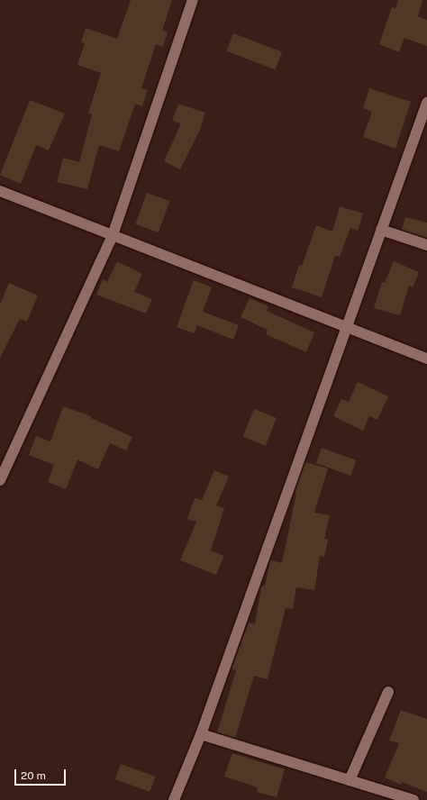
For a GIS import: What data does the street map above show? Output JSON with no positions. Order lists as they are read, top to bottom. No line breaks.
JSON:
{"scale_bar":"20 m"}
